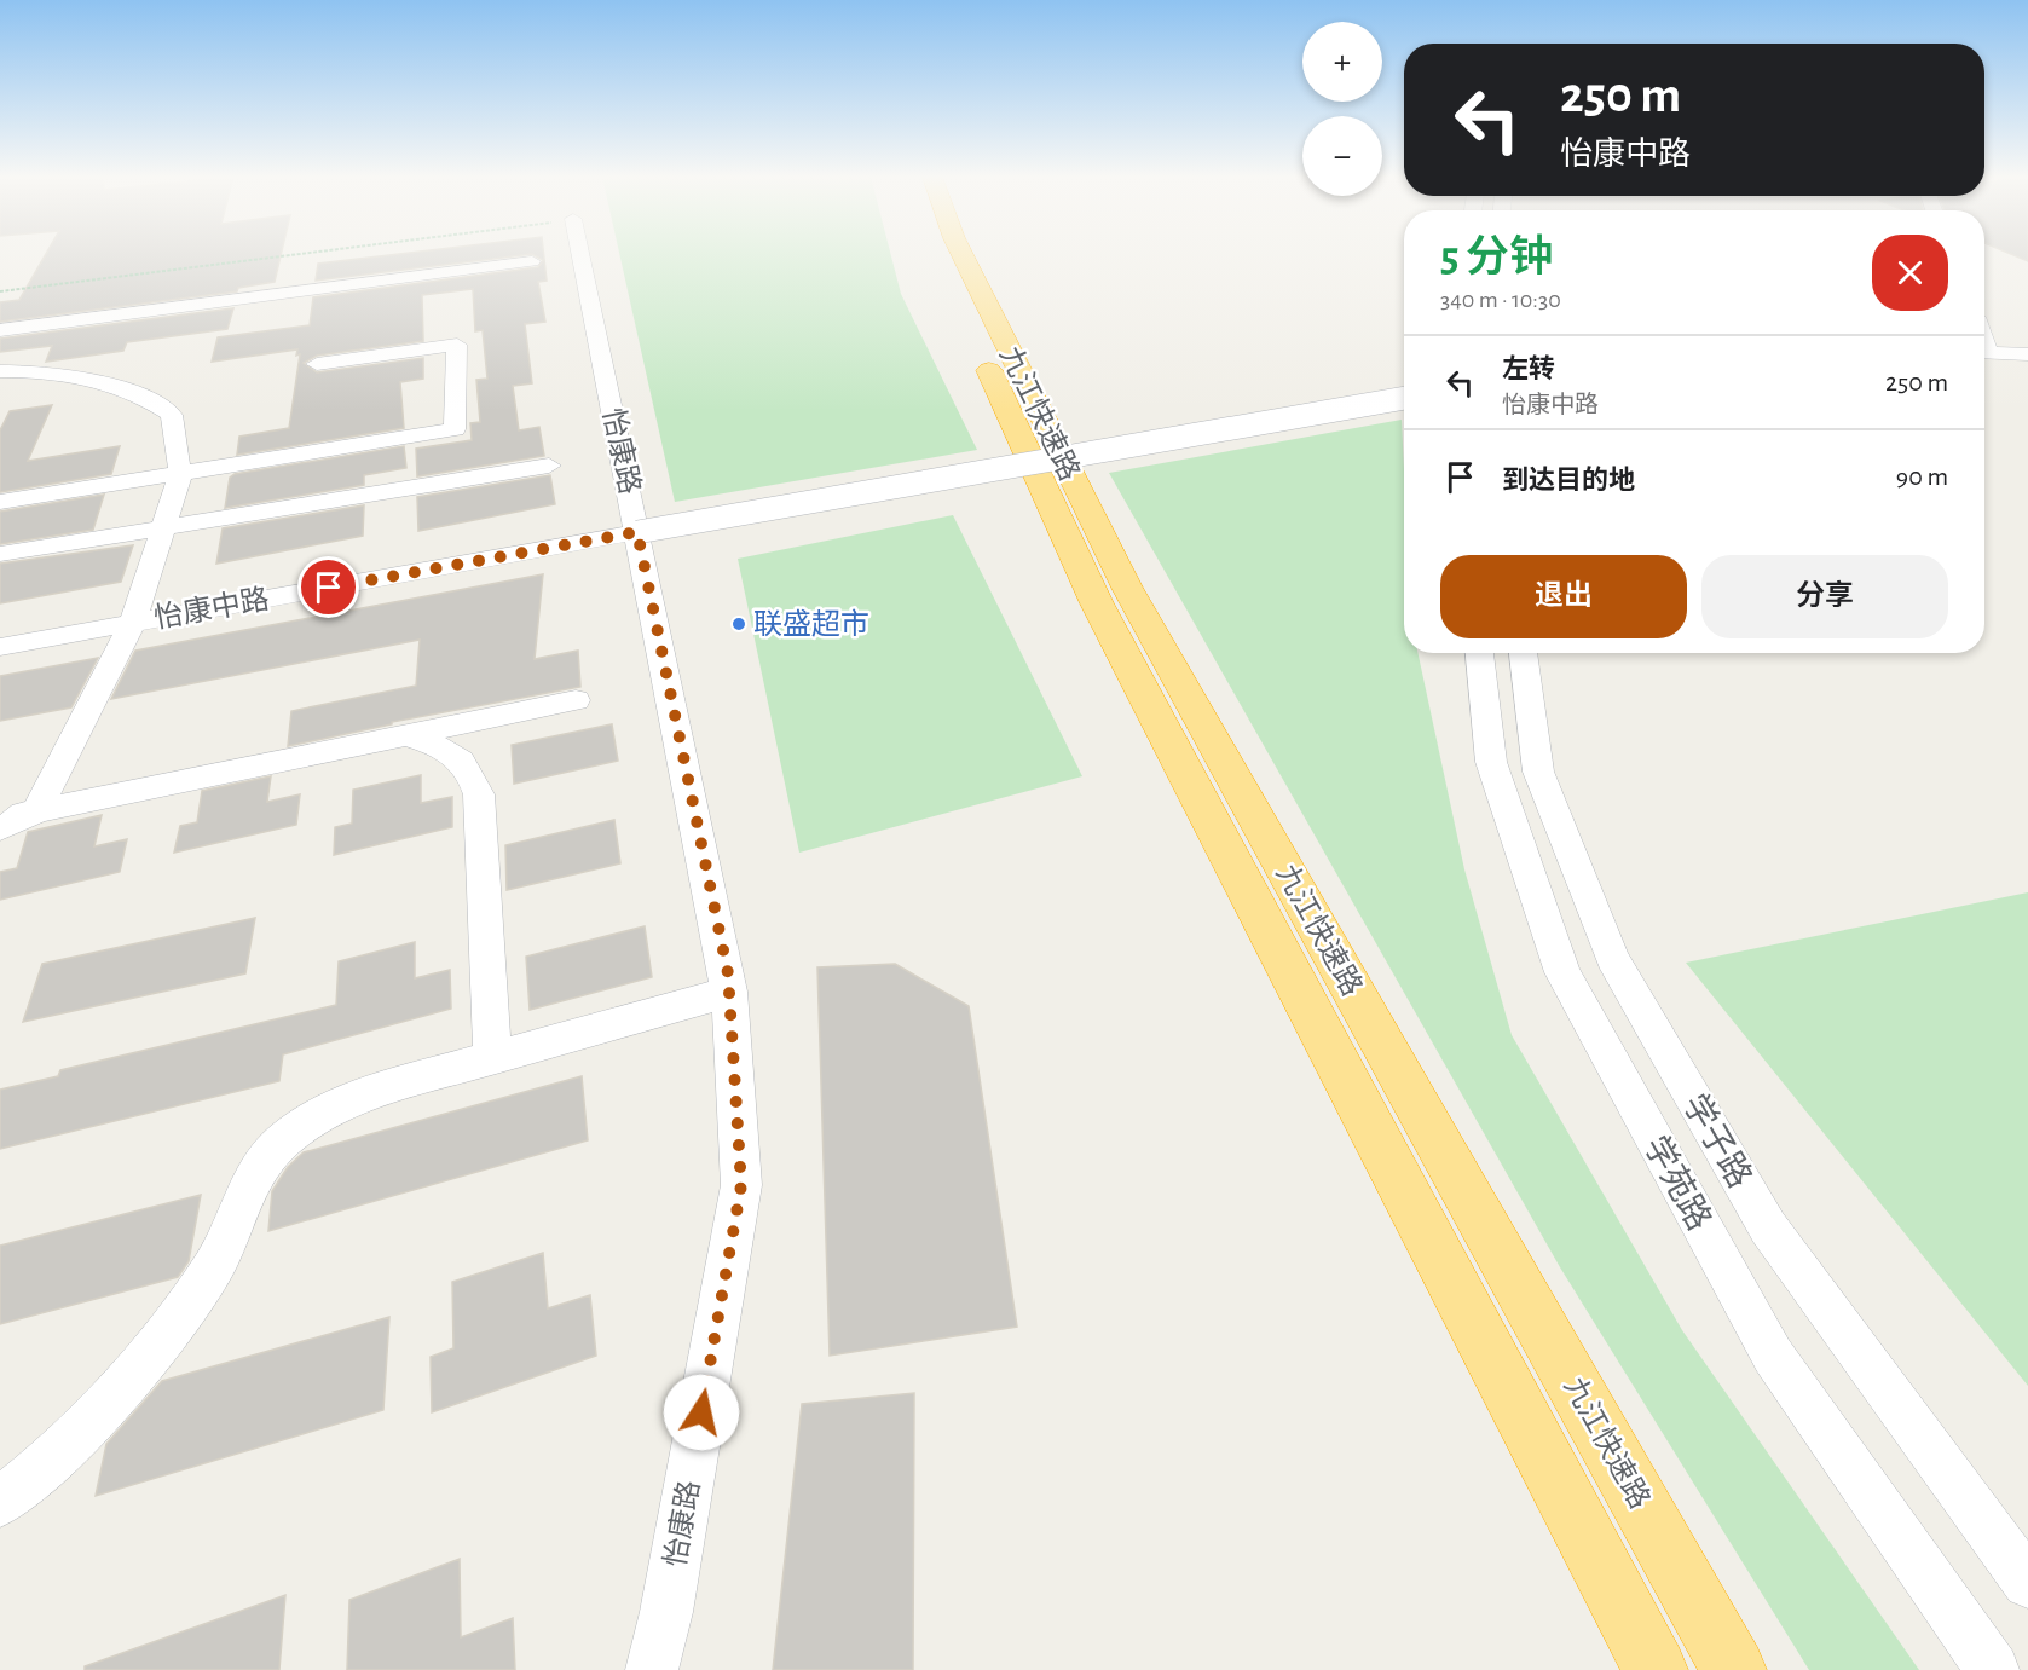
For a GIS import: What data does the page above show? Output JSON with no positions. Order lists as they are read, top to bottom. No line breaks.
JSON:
{"streets":{"highway":["九江快速路"],"street":["怡康路","怡康中路","学子路","学苑路"]},"crossings":[["怡康路","怡康中路"]],"places":["联盛超市"],"page":{"map_buttons":["+","−"],"turn":["250 m","怡康中路"],"heading":["5 分钟","340 m · 10:30"],"list":[{"name":"左转","note":"怡康中路","value":"250 m"},{"name":"到达目的地","value":"90 m"}],"buttons":["退出","分享"]}}
